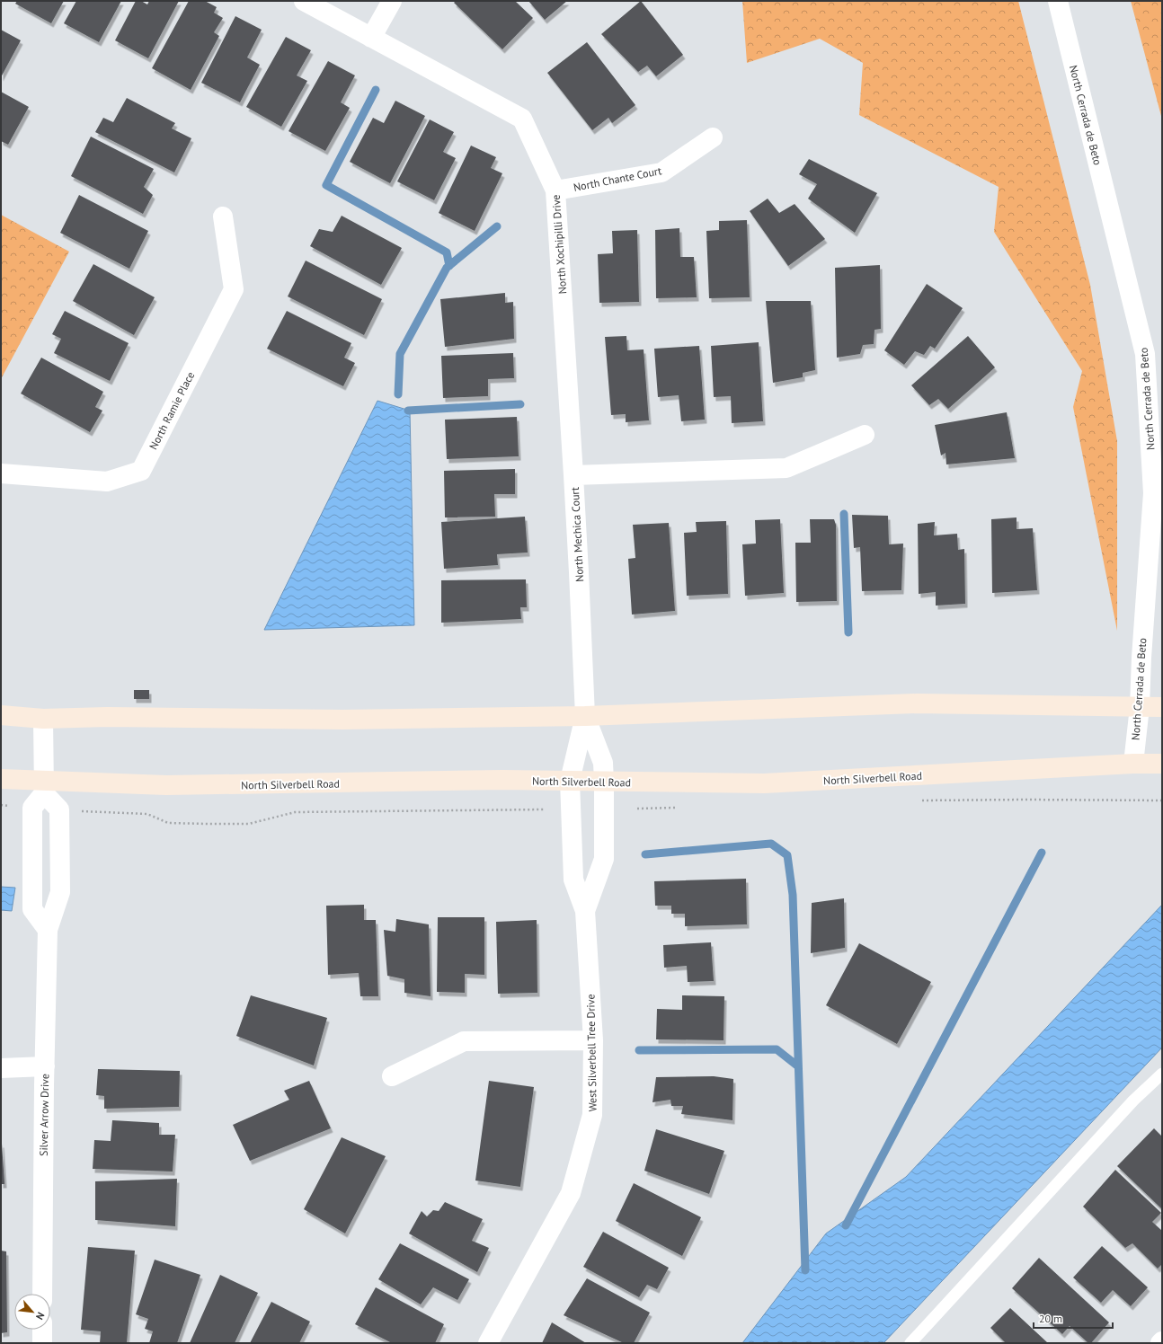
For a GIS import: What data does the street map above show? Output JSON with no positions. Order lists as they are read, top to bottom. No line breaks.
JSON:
{"streets":{"main road":["North Silverbell Road"],"street":["North Cerrada de Beto","North Chante Court","North Xochipilli Drive","North Ramie Place","North Mechica Court","West Silverbell Tree Drive","Silver Arrow Drive"]},"crossings":[["North Cerrada de Beto","North Silverbell Road"],["North Chante Court","North Xochipilli Drive"],["North Xochipilli Drive","North Mechica Court"],["North Mechica Court","North Silverbell Road"],["North Mechica Court","West Silverbell Tree Drive"],["North Silverbell Road","West Silverbell Tree Drive"],["North Silverbell Road","Silver Arrow Drive"]],"scale_bar":"20 m","north":"bottom right"}
